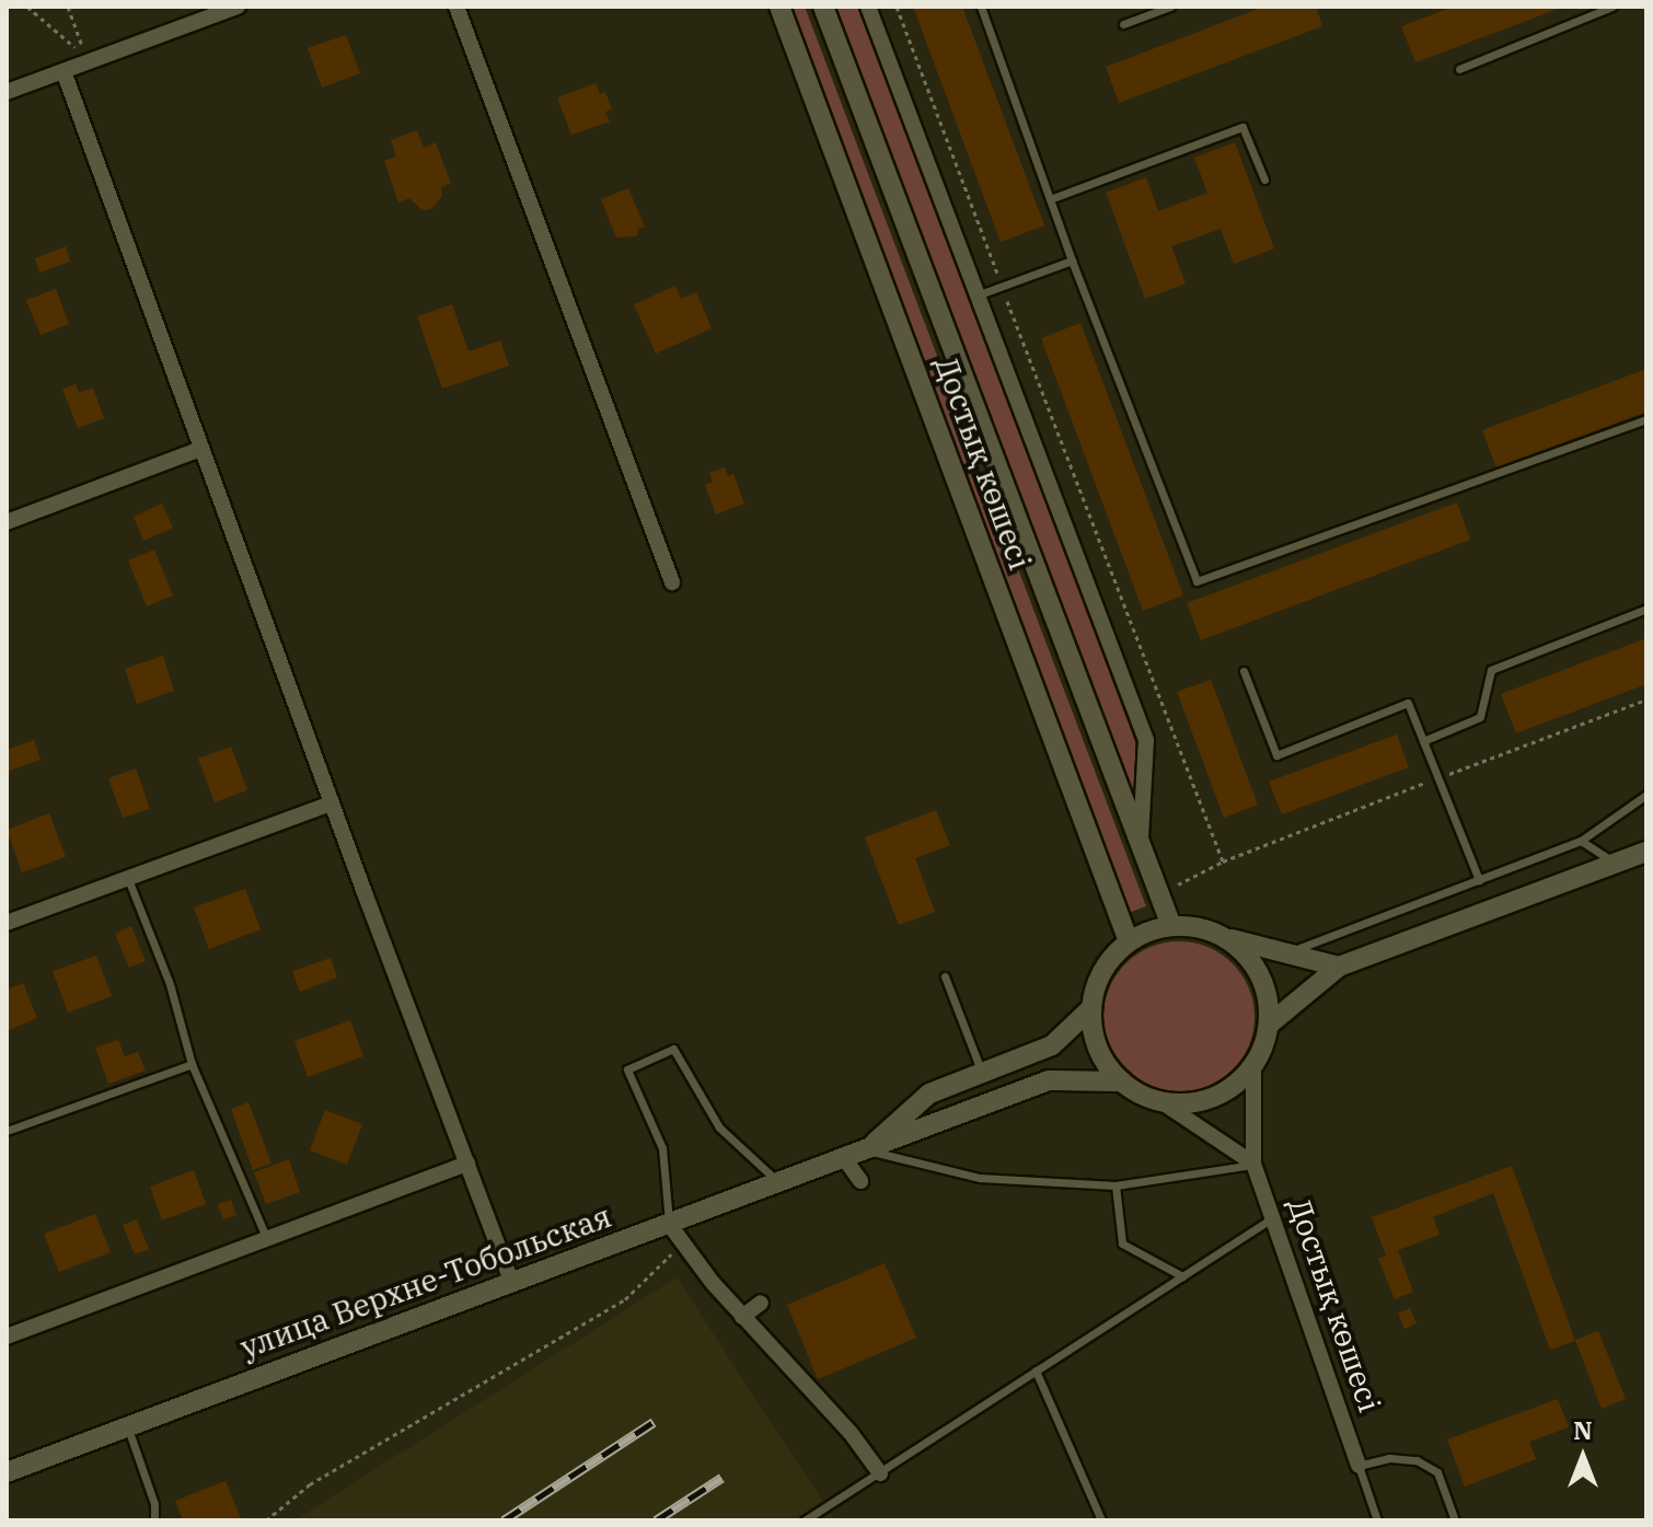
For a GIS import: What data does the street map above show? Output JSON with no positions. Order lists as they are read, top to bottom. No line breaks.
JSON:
{"streets":{"street":["Достық көшесі","улица Верхне-Тобольская"]},"crossings":[["Достық көшесі","улица Верхне-Тобольская"]],"north":"top"}
